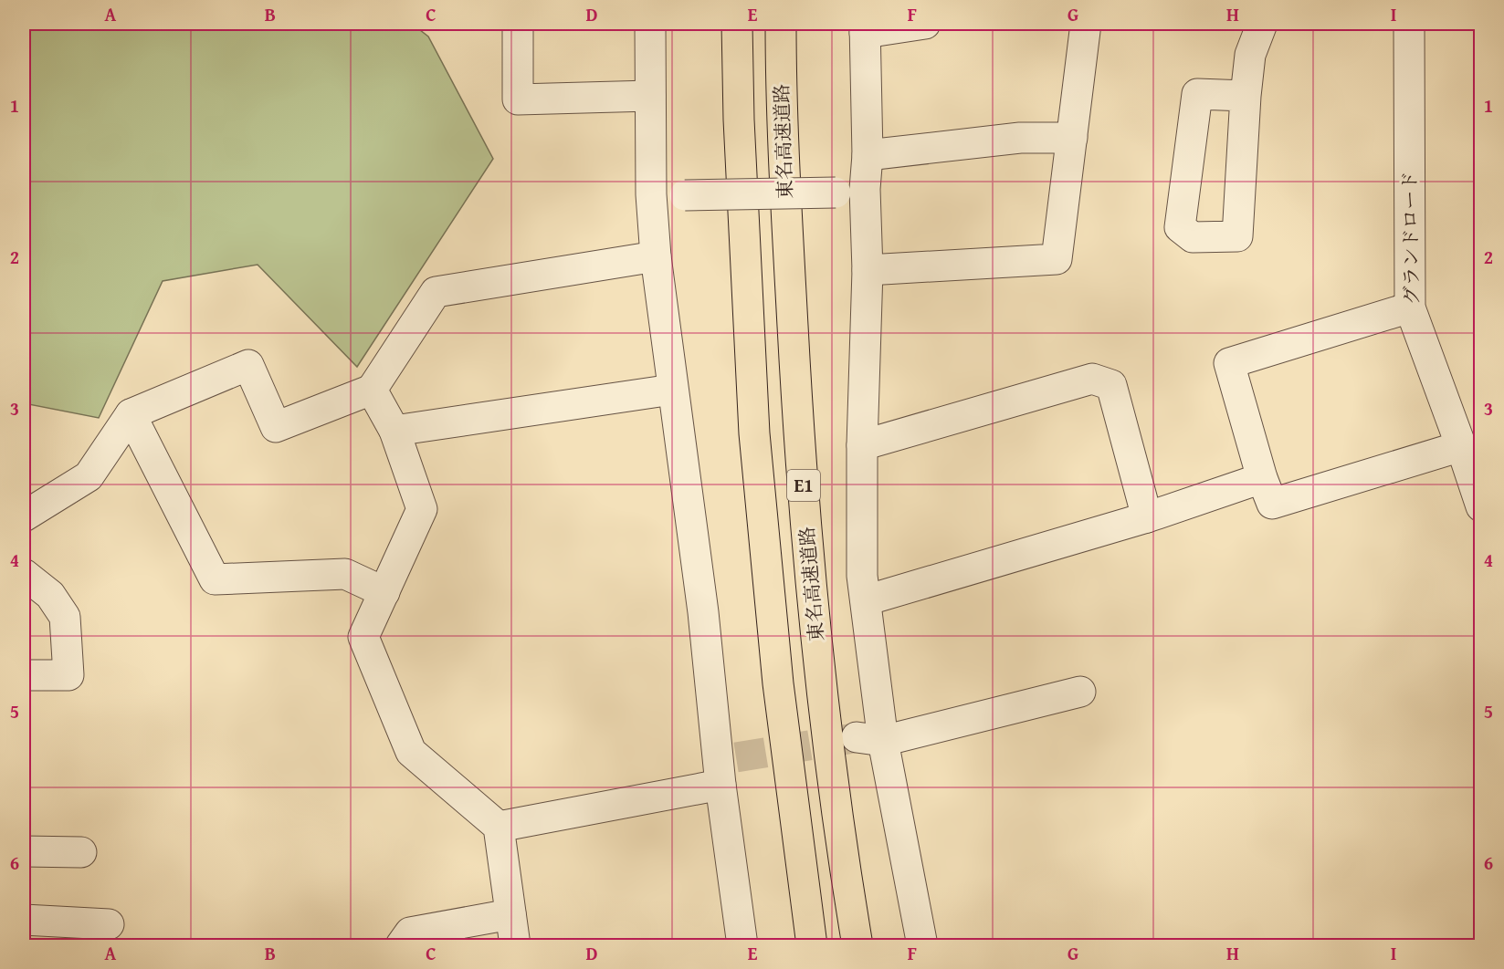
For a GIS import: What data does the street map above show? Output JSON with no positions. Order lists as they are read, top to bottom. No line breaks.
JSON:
{"streets":{"highway":["東名高速道路","E1"],"street":["グランドロード"]},"grid":{"columns":["A","B","C","D","E","F","G","H","I"],"rows":["1","2","3","4","5","6"]}}
